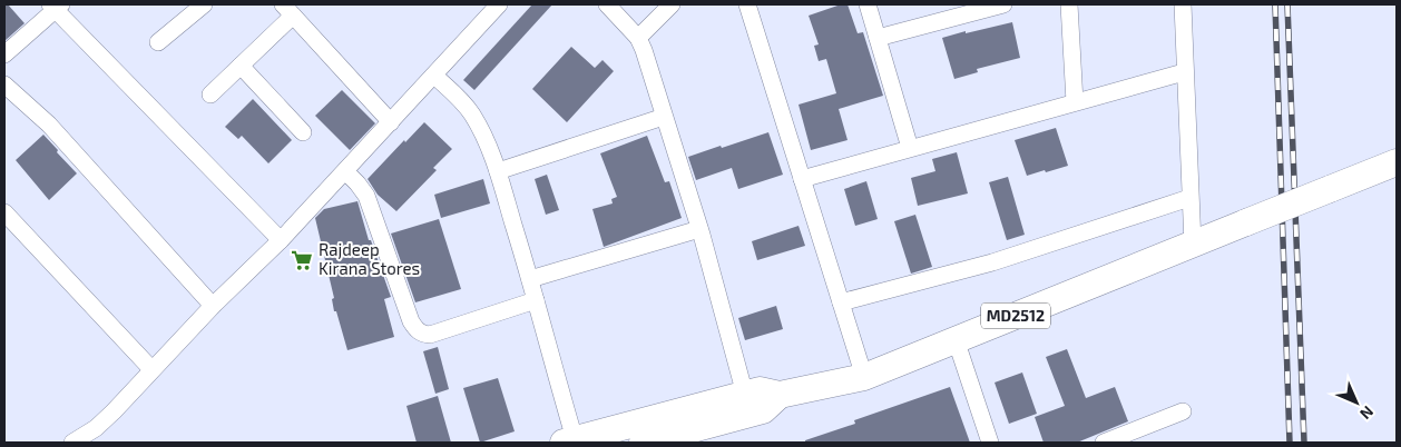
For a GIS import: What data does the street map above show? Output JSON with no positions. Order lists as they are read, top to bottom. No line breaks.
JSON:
{"streets":{"main road":["MD2512"]},"places":{"supermarket":["Rajdeep Kirana Stores"]},"north":"bottom right"}
